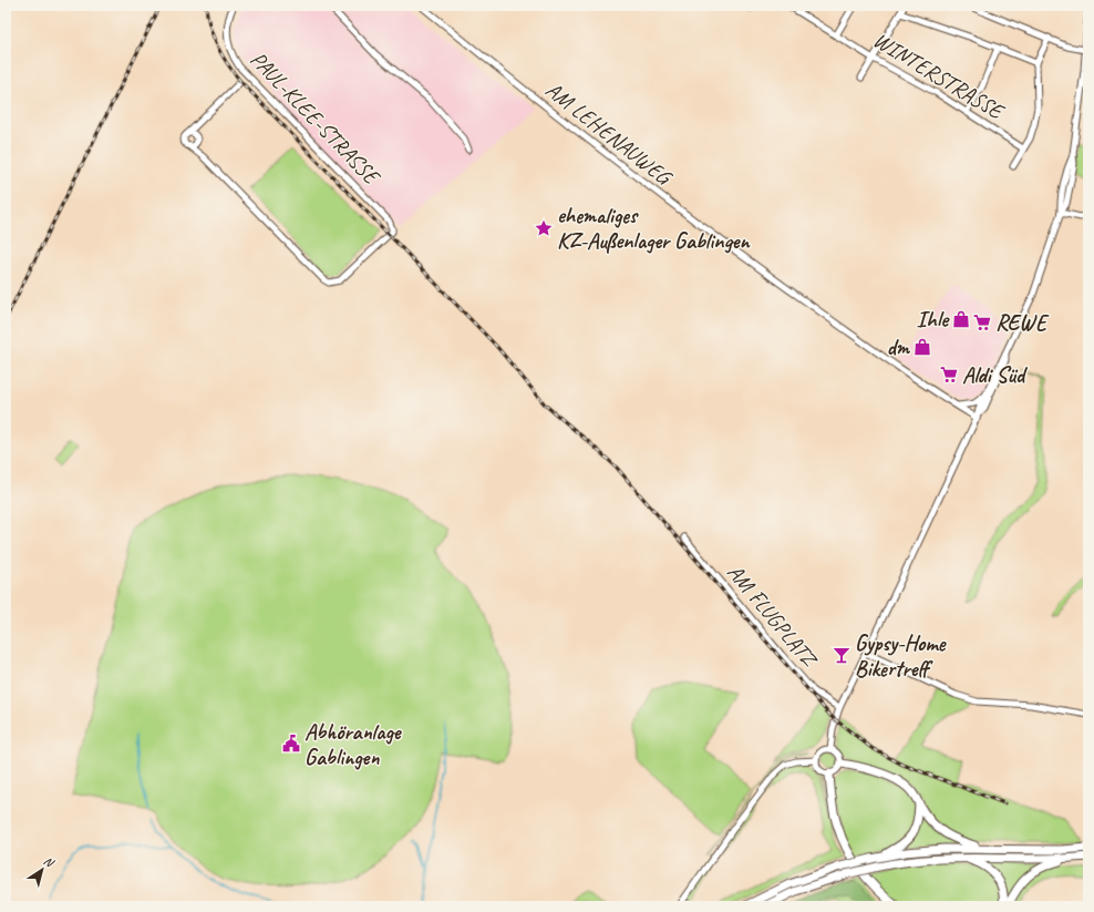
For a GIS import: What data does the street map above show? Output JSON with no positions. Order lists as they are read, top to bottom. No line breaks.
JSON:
{"streets":{"street":["WINTERSTRASSE","PAUL-KLEE-STRASSE","AM LEHENAUWEG","AM FLUGPLATZ"]},"places":{"place":["ehemaliges KZ-Außenlager Gablingen"],"shop":["Ihle","dm"],"supermarket":["REWE","Aldi Süd"],"bar":["Gypsy-Home Bikertreff"],"public building":["Abhöranlage Gablingen"]},"north":"top right"}
